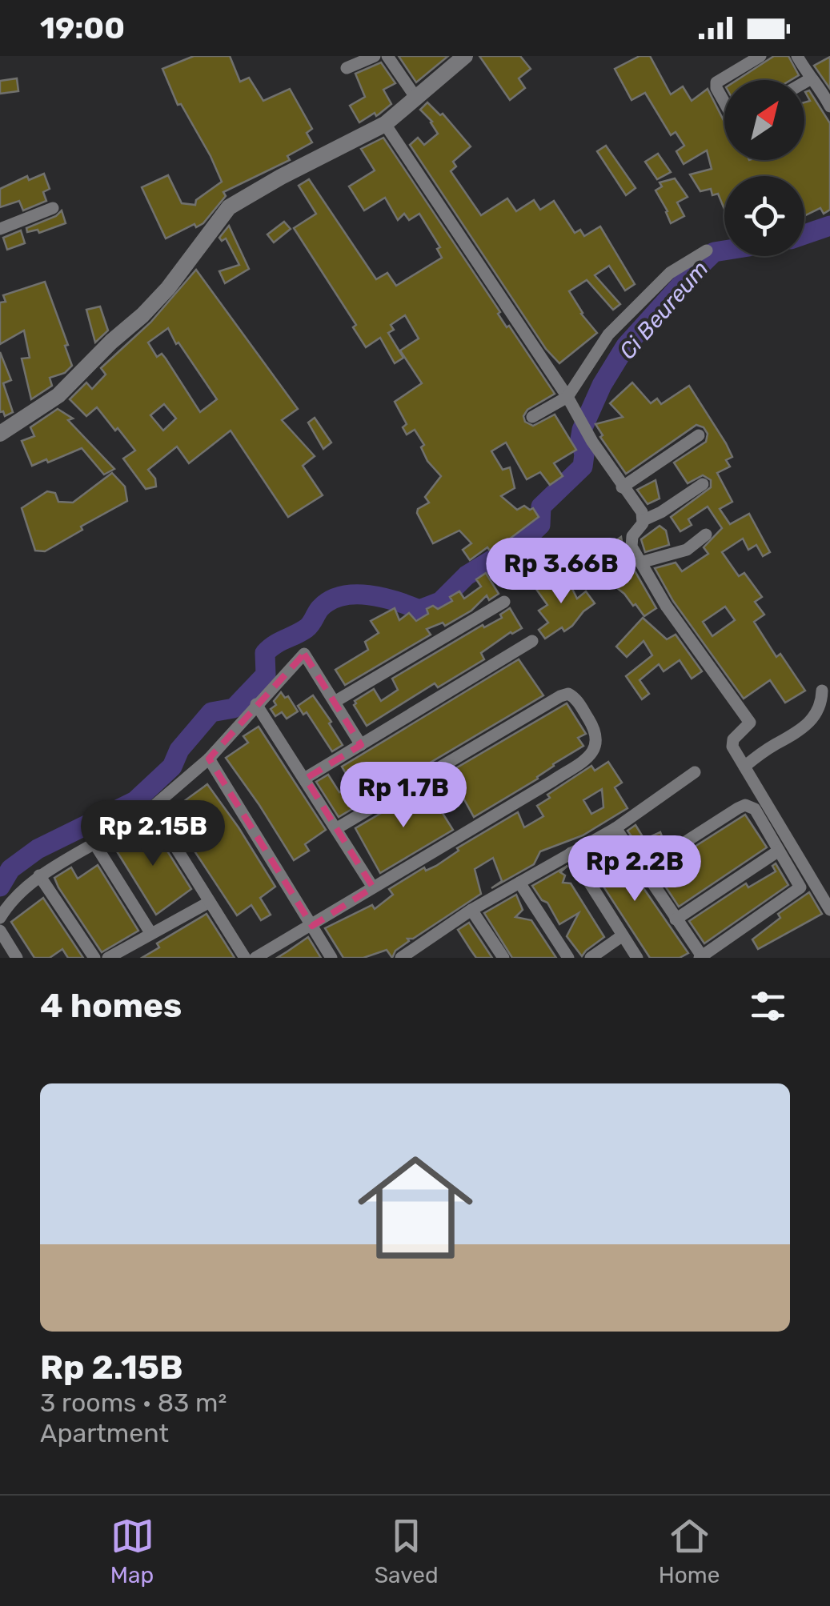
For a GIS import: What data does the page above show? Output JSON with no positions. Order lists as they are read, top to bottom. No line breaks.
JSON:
{"water":["Ci Beureum"],"north":"top right","page":{"status":"19:00","price":["Rp 3.66B","Rp 1.7B","Rp 2.15B","Rp 2.2B"],"heading":"4 homes","list":[{"name":"Rp 2.15B","note":"3 rooms · 83 m² · Apartment"}],"tabs":["Map","Saved","Home"]}}
